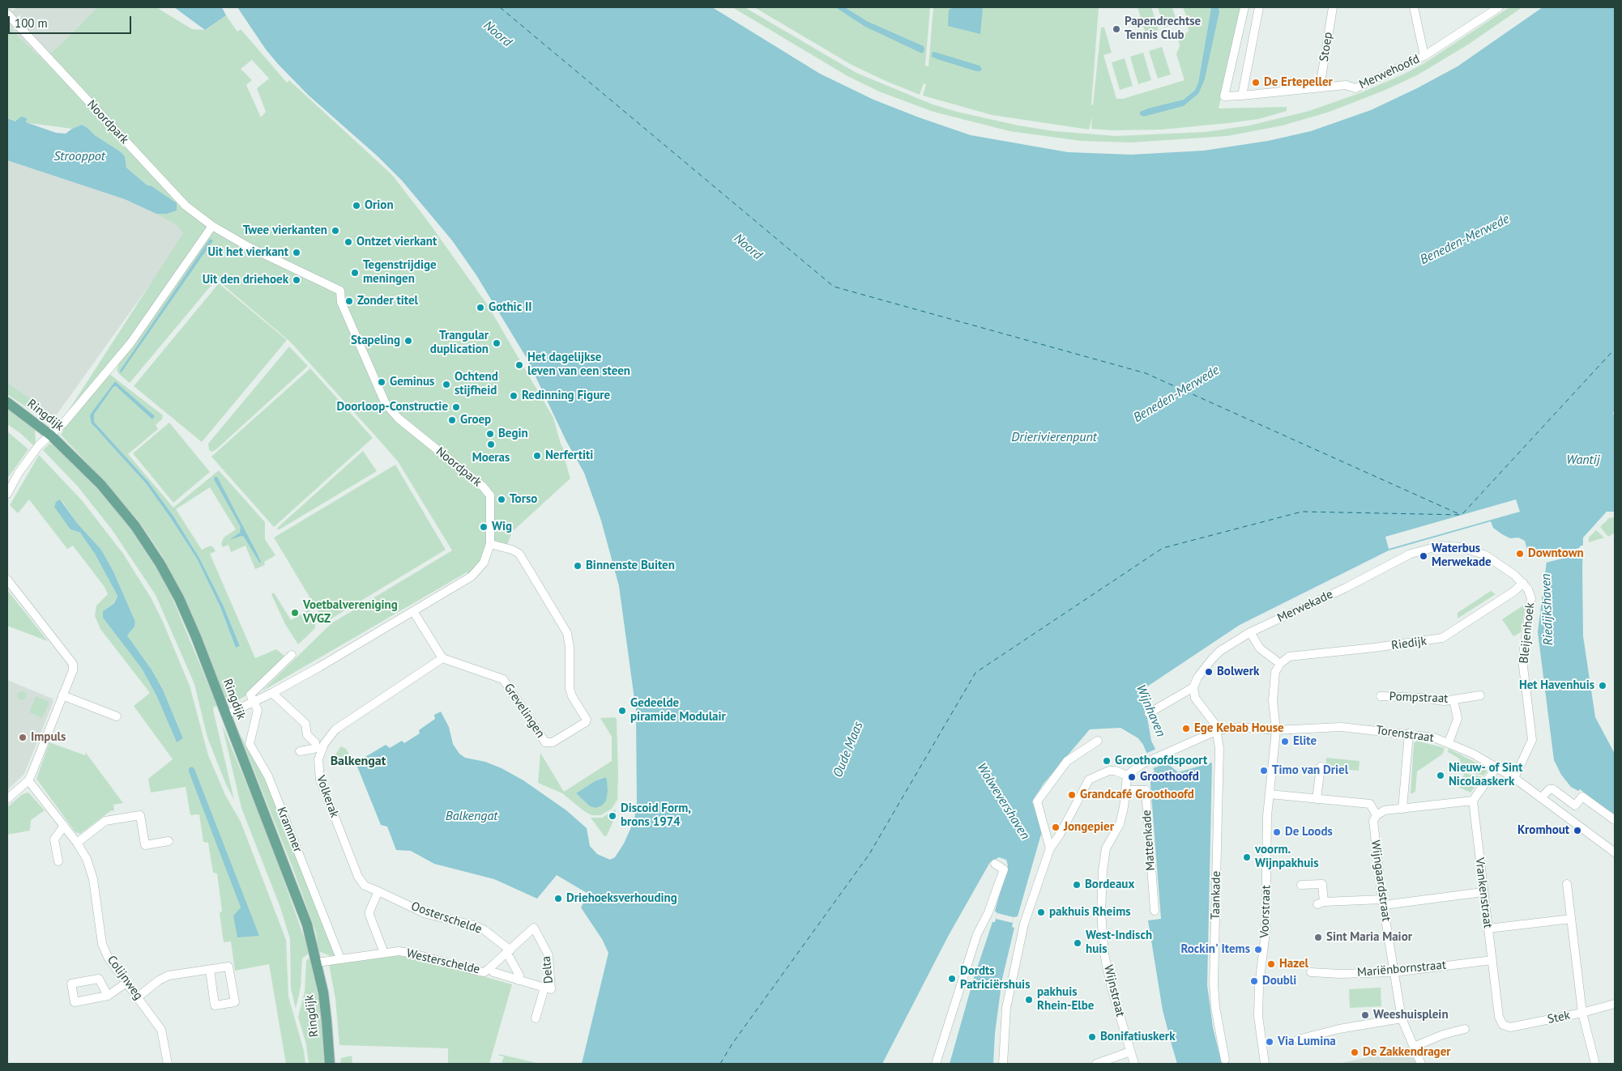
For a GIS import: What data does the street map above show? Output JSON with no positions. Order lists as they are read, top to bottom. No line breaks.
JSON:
{"streets":{"main road":["Ringdijk"],"street":["Stoep","Merwehoofd","Noordpark","Merwekade","Bleijenhoek","Riedijk","Pompstraat","Grevelingen","Torenstraat","Volkerak","Krammer","Mattenkade","Wijngaardstraat","Vrankenstraat","Taankade","Voorstraat","Oosterschelde","Westerschelde","Mariënbornstraat","Delta","Colijnweg","Wijnstraat","Stek"]},"crossings":[["Stoep","Merwehoofd"],["Noordpark","Ringdijk"],["Noordpark","Grevelingen"],["Noordpark","Krammer"],["Ringdijk","Westerschelde"],["Merwekade","Bleijenhoek"],["Merwekade","Riedijk"],["Bleijenhoek","Riedijk"],["Bleijenhoek","Torenstraat"],["Riedijk","Voorstraat"],["Grevelingen","Volkerak"],["Torenstraat","Taankade"],["Torenstraat","Voorstraat"],["Torenstraat","Wijnstraat"],["Volkerak","Oosterschelde"],["Krammer","Westerschelde"],["Mattenkade","Wijnstraat"],["Wijngaardstraat","Mariënbornstraat"],["Vrankenstraat","Mariënbornstraat"],["Vrankenstraat","Stek"],["Oosterschelde","Delta"],["Westerschelde","Delta"]],"districts":["Balkengat"],"water":["Noord","Strooppot","Beneden-Merwede","Drierivierenpunt","Wantij","Riedijkshaven","Wijnhaven","Oude Maas","Wolwevershaven","Balkengat"],"places":["Papendrechtse Tennis Club","De Ertepeller","Orion","Twee vierkanten","Ontzet vierkant","Uit het vierkant","Tegenstrijdige meningen","Uit den driehoek","Zonder titel","Gothic II","Stapeling","Trangular duplication","Het dagelijkse leven van een steen","Geminus","Ochtend stijfheid","Redinning Figure","Doorloop-Constructie","Groep","Begin","Moeras","Nerfertiti","Torso","Wig","Downtown","Waterbus Merwekade","Binnenste Buiten","Voetbalvereniging VVGZ","Bolwerk","Het Havenhuis","Gedeelde piramide Modulair","Ege Kebab House","Impuls","Elite","Groothoofdspoort","Timo van Driel","Nieuw- of Sint Nicolaaskerk","Groothoofd","Grandcafé Groothoofd","Discoid Form, brons 1974","Jongepier","Kromhout","De Loods","voorm. Wijnpakhuis","Bordeaux","Driehoeksverhouding","pakhuis Rheims","Sint Maria Maior","West-Indisch huis","Rockin' Items","Hazel","Dordts Patriciërshuis","Doubli","pakhuis Rhein-Elbe","Weeshuisplein","Bonifatiuskerk","Via Lumina","De Zakkendrager"],"scale_bar":"100 m"}
